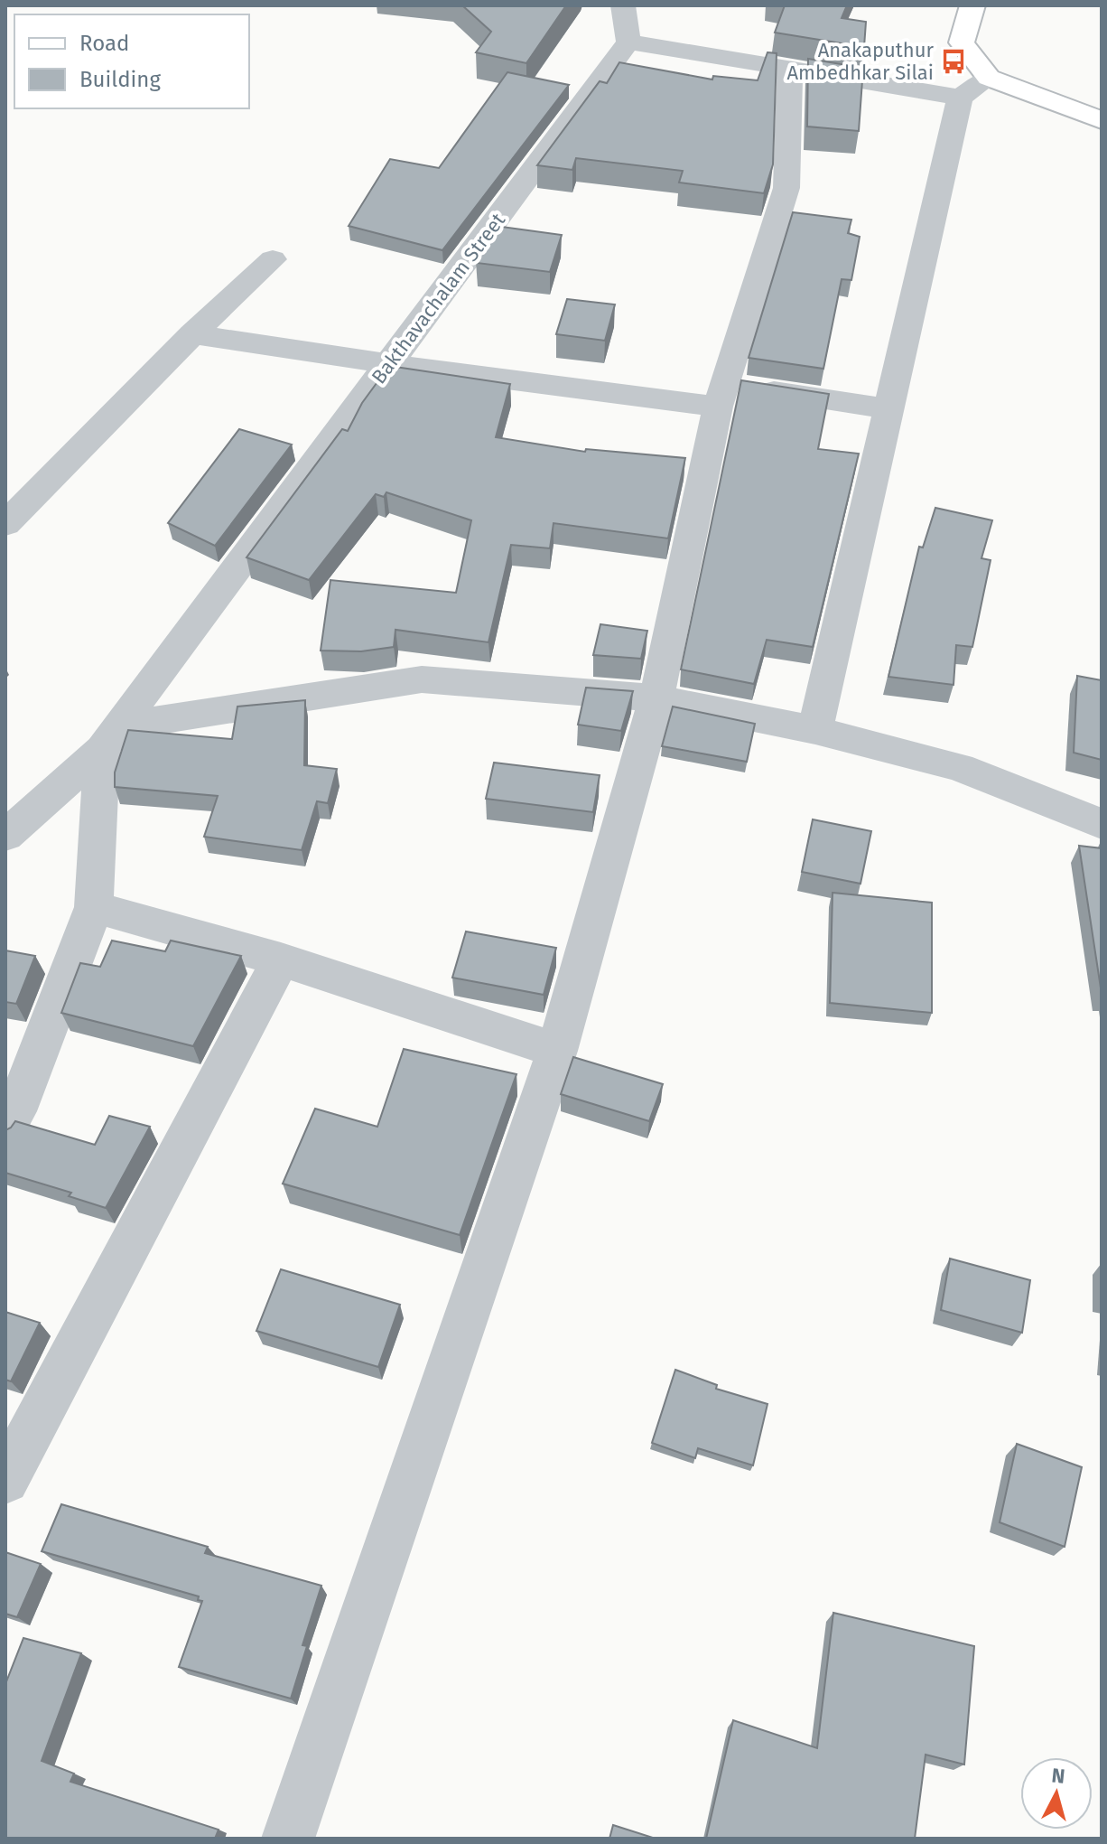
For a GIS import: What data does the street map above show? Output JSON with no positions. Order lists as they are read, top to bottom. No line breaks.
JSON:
{"streets":{"street":["Bakthavachalam Street"]},"places":{"bus stop":["Anakaputhur Ambedhkar Silai"]},"legend":["Road","Building"],"north":"top"}
